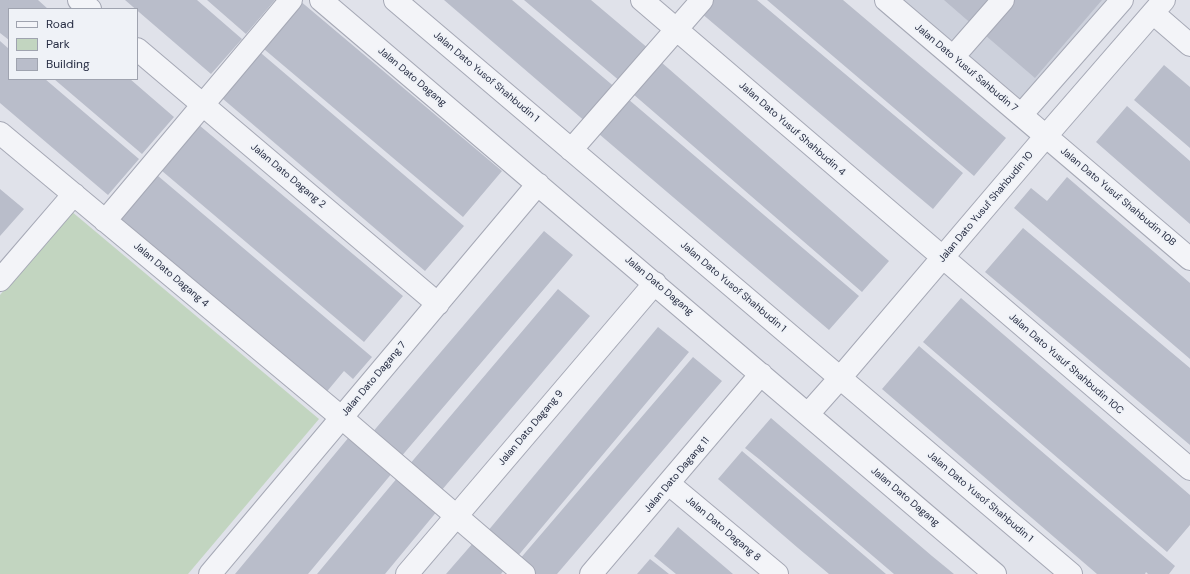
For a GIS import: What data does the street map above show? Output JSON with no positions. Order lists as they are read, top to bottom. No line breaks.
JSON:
{"streets":{"street":["Jalan Dato Yusuf Sahbudin 7","Jalan Dato Dagang","Jalan Dato Yusof Shahbudin 1","Jalan Dato Yusuf Shahbudin 4","Jalan Dato Dagang 2","Jalan Dato Yusuf Shahbudin 10B","Jalan Dato Yusuf Shahbudin 10","Jalan Dato Dagang 4","Jalan Dato Yusuf Shahbudin 10C","Jalan Dato Dagang 7","Jalan Dato Dagang 9","Jalan Dato Dagang 11","Jalan Dato Dagang 8"]},"crossings":[["Jalan Dato Yusuf Sahbudin 7","Jalan Dato Yusuf Shahbudin 10B"],["Jalan Dato Yusuf Sahbudin 7","Jalan Dato Yusuf Shahbudin 10"],["Jalan Dato Dagang","Jalan Dato Yusuf Shahbudin 10"],["Jalan Dato Dagang","Jalan Dato Dagang 7"],["Jalan Dato Dagang","Jalan Dato Dagang 9"],["Jalan Dato Dagang","Jalan Dato Dagang 11"],["Jalan Dato Yusof Shahbudin 1","Jalan Dato Yusuf Shahbudin 10"],["Jalan Dato Yusuf Shahbudin 4","Jalan Dato Yusuf Shahbudin 10"],["Jalan Dato Yusuf Shahbudin 4","Jalan Dato Yusuf Shahbudin 10C"],["Jalan Dato Dagang 2","Jalan Dato Dagang 7"],["Jalan Dato Yusuf Shahbudin 10B","Jalan Dato Yusuf Shahbudin 10"],["Jalan Dato Yusuf Shahbudin 10","Jalan Dato Yusuf Shahbudin 10C"],["Jalan Dato Dagang 4","Jalan Dato Dagang 7"],["Jalan Dato Dagang 4","Jalan Dato Dagang 9"],["Jalan Dato Dagang 11","Jalan Dato Dagang 8"]],"legend":["Road","Park","Building"]}
